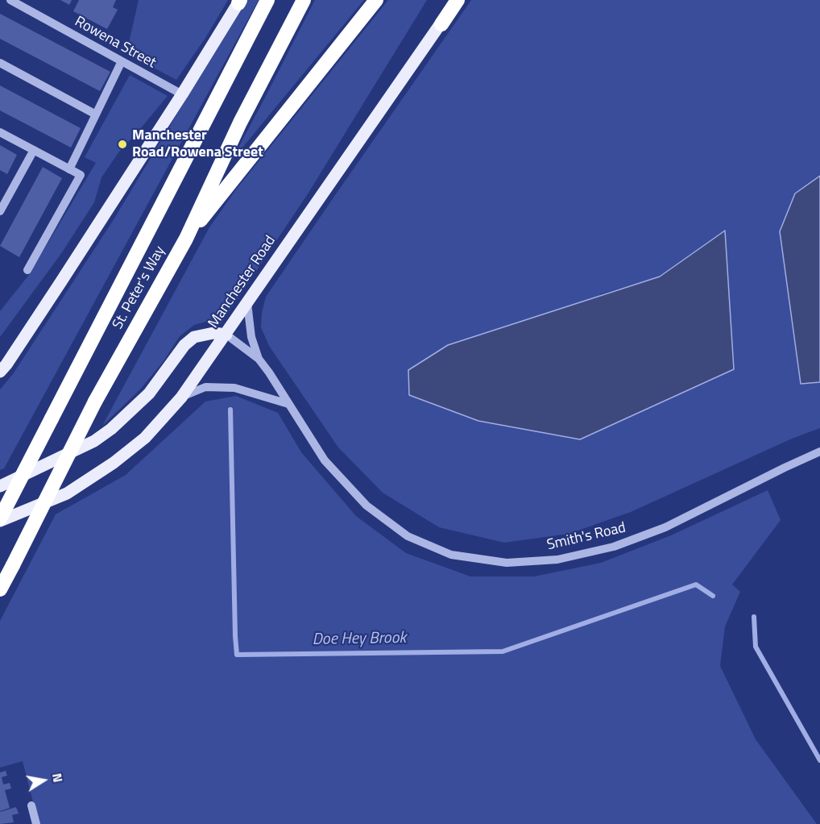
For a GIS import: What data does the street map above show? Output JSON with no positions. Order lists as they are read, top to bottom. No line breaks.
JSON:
{"streets":{"highway":["St. Peter's Way"],"main road":["Manchester Road"],"street":["Rowena Street","Smith's Road"]},"crossings":[["Manchester Road","St. Peter's Way"],["Manchester Road","Smith's Road"]],"water":["Doe Hey Brook"],"places":["Manchester Road/Rowena Street"],"north":"right"}
